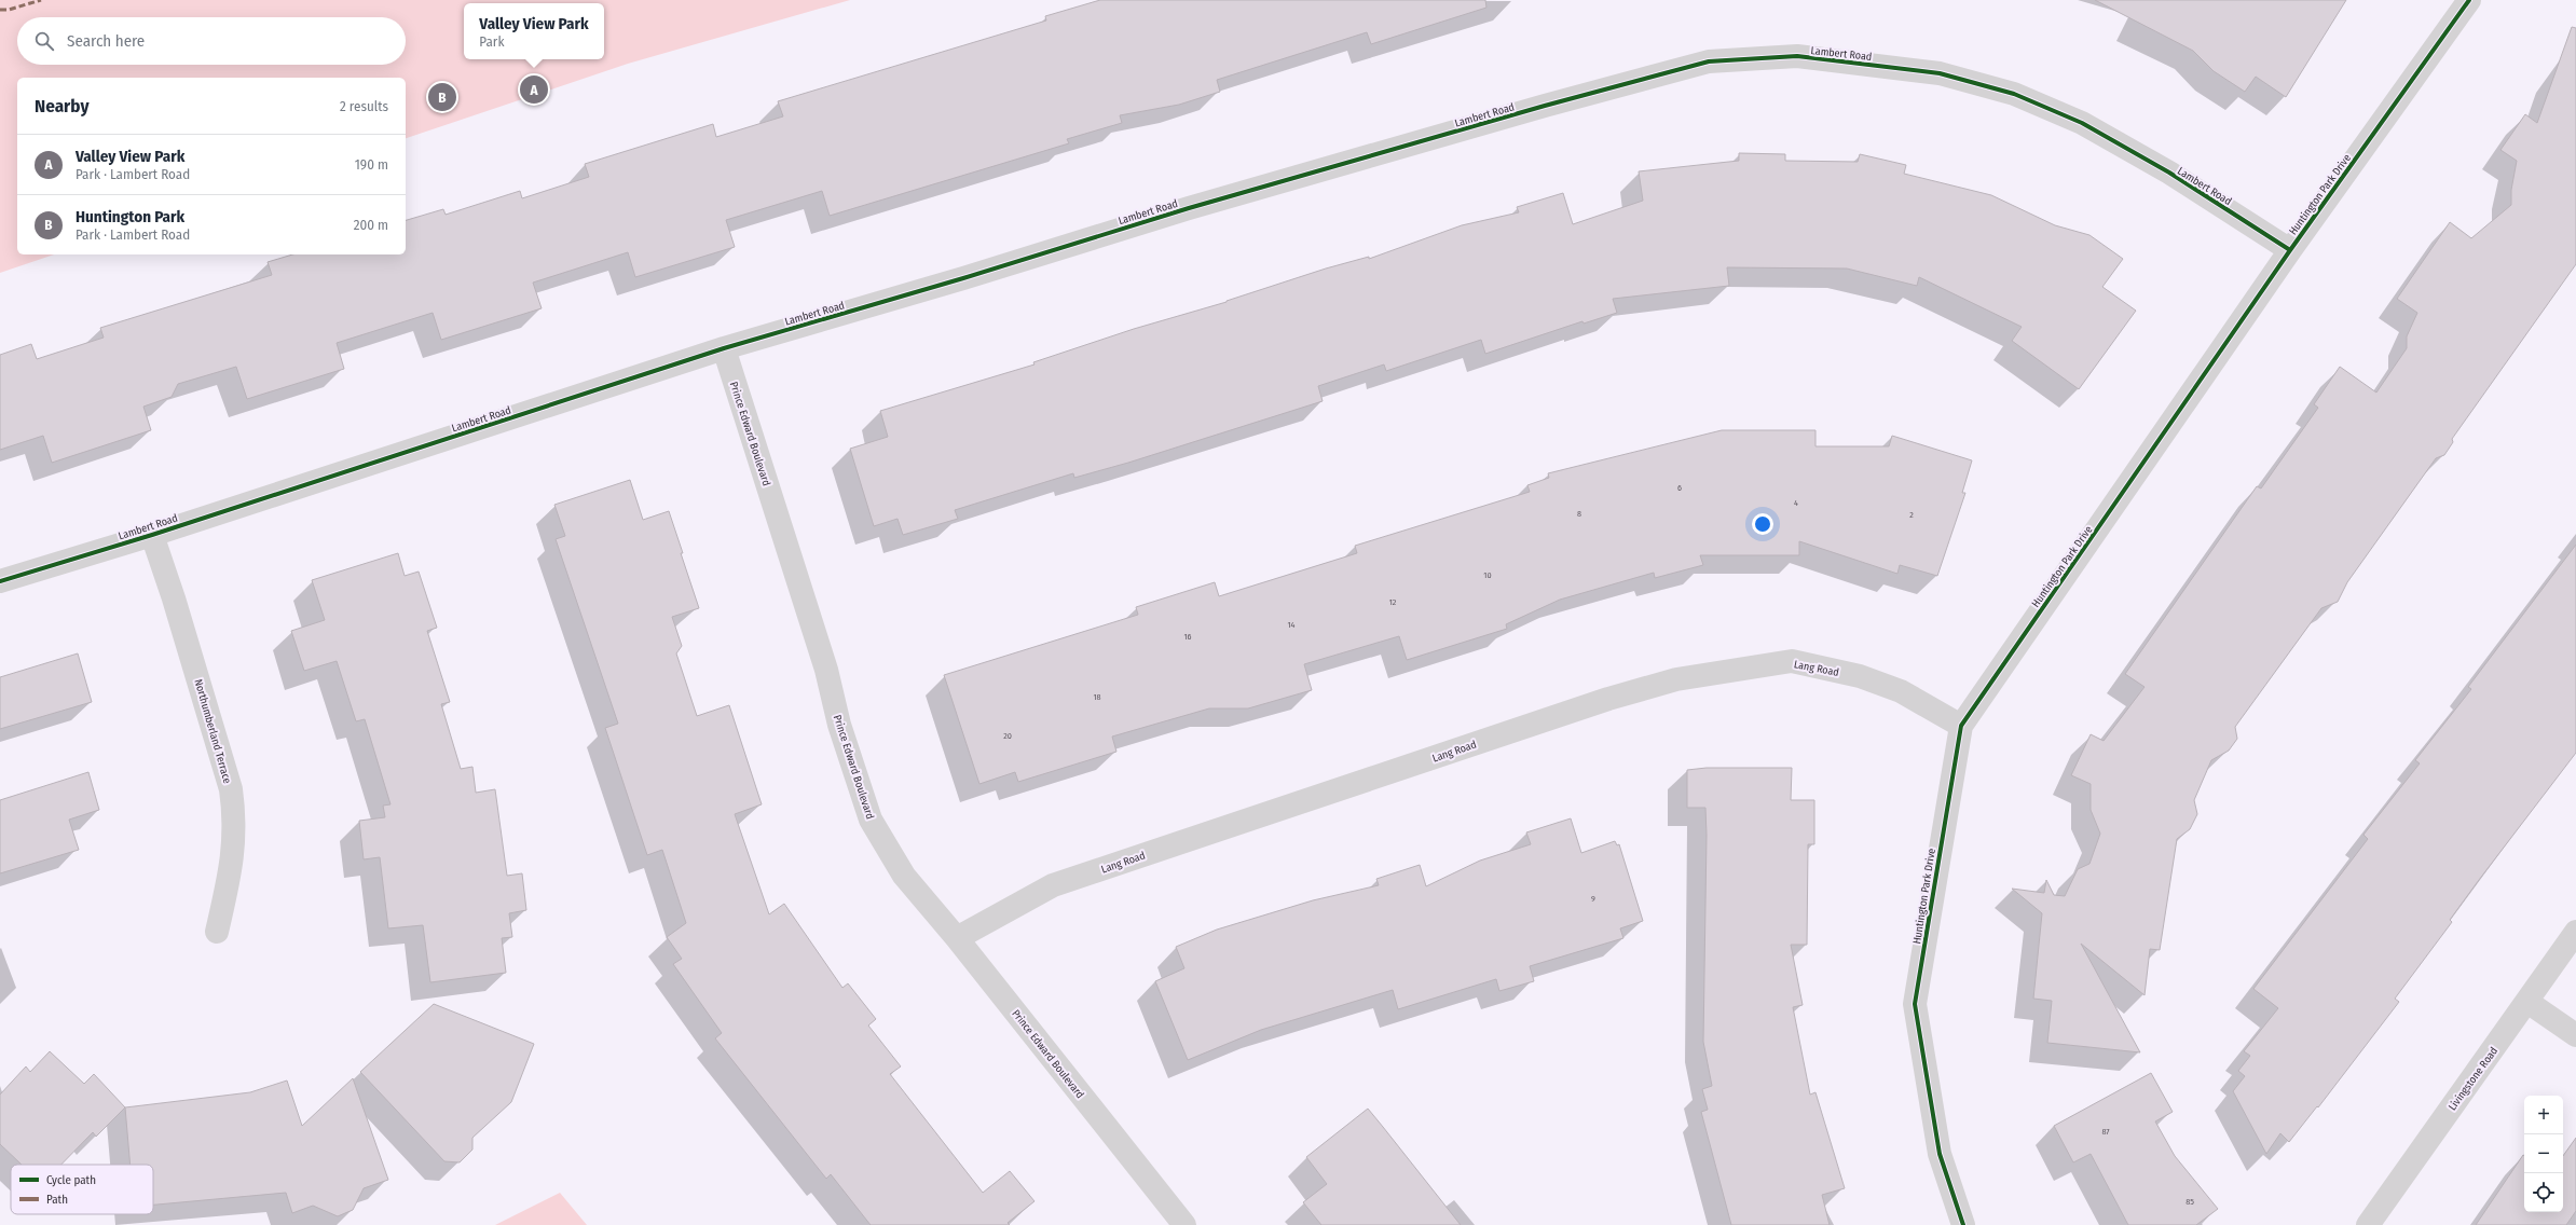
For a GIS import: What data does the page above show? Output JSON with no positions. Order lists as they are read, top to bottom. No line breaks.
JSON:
{"streets":{"street":["Lambert Road","Huntington Park Drive","Prince Edward Boulevard","Lang Road","Northumberland Terrace","Livingstone Road"]},"crossings":[["Lambert Road","Huntington Park Drive"],["Lambert Road","Prince Edward Boulevard"],["Lambert Road","Northumberland Terrace"],["Huntington Park Drive","Lang Road"],["Prince Edward Boulevard","Lang Road"]],"house_numbers":["6","4","8","2","10","12","14","16","18","20","9","87","85"],"legend":["Cycle path","Path"],"page":{"popup":["Valley View Park","Park"],"search":"Search here","pins":["A","B"],"heading":["Nearby","2 results"],"list":[{"mark":"A","name":"Valley View Park","note":"Park · Lambert Road","value":"190 m"},{"mark":"B","name":"Huntington Park","note":"Park · Lambert Road","value":"200 m"}],"map_buttons":["+","−"]}}
